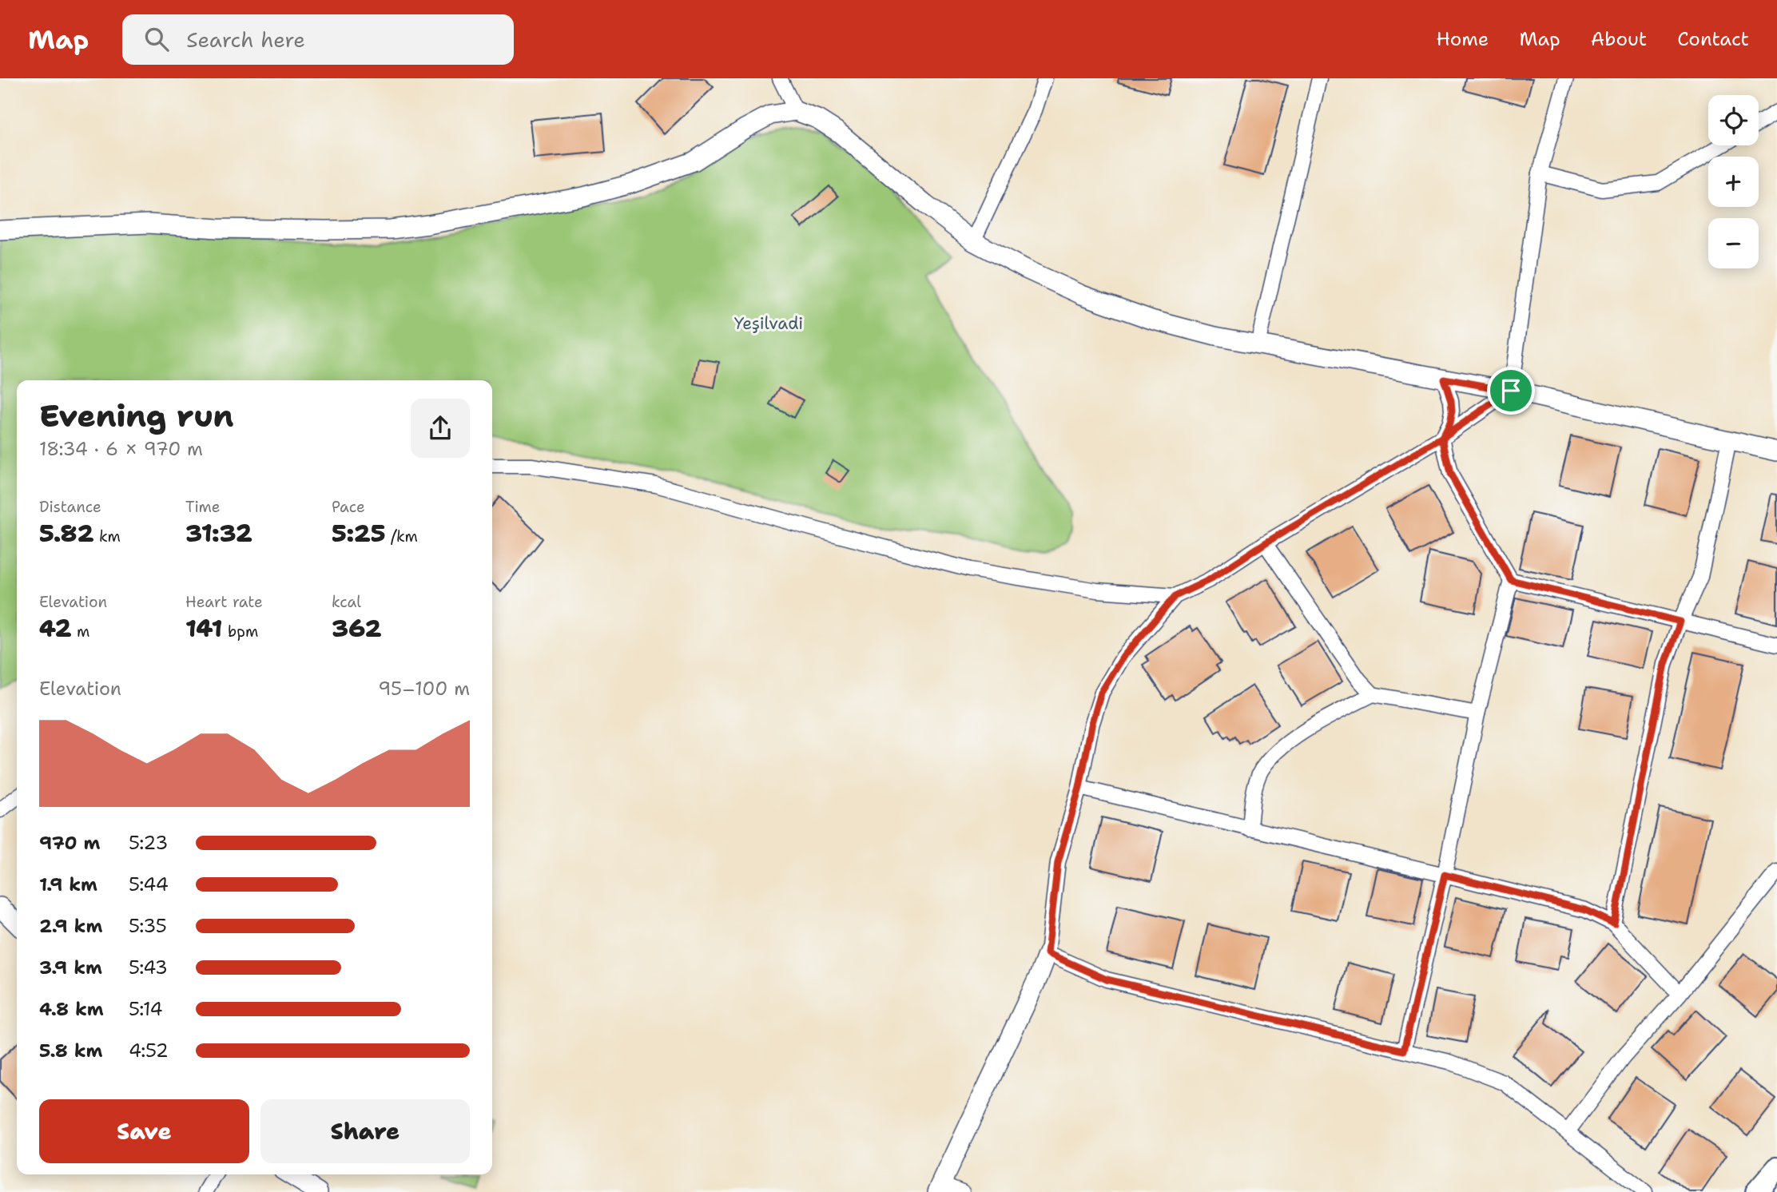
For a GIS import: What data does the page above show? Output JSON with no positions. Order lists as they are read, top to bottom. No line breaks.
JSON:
{"parks":["Yeşilvadi"],"page":{"header":"Map","search":"Search here","nav":["Home","Map","About","Contact"],"map_buttons":["+","−"],"heading":["Evening run","18:34 · 6 × 970 m"],"stats":[["Distance","5.82 km"],["Time","31:32"],["Pace","5:25 /km"],["Elevation","42 m"],["Heart rate","141 bpm"],["kcal","362"]],"chart":["Elevation","95–100 m"],"list":[{"name":"970 m","note":"5:23"},{"name":"1.9 km","note":"5:44"},{"name":"2.9 km","note":"5:35"},{"name":"3.9 km","note":"5:43"},{"name":"4.8 km","note":"5:14"},{"name":"5.8 km","note":"4:52"}],"buttons":["Save","Share"]}}
